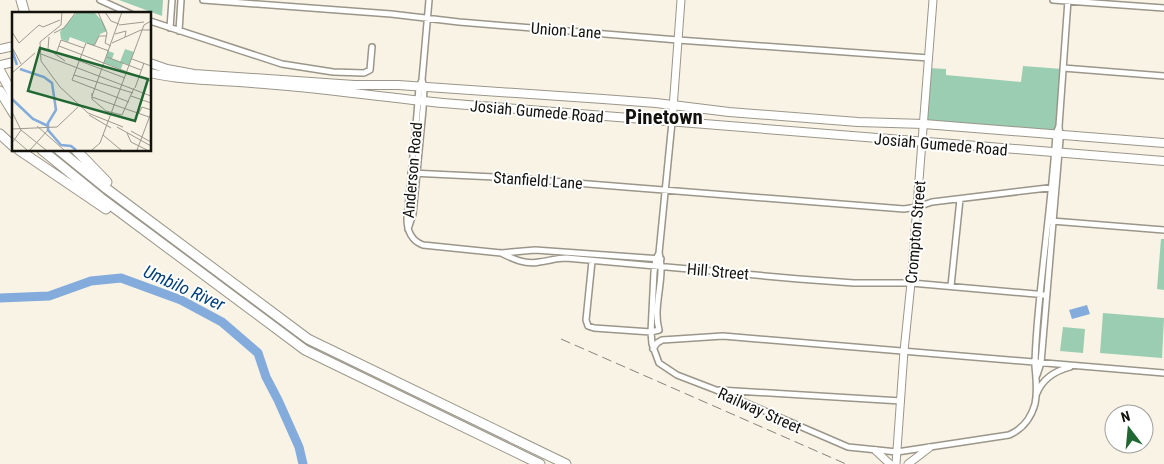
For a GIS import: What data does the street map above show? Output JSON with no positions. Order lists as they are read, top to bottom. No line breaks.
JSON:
{"streets":{"main road":["Josiah Gumede Road"],"street":["Union Lane","Anderson Road","Stanfield Lane","Crompton Street","Hill Street","Railway Street"]},"crossings":[["Union Lane","Anderson Road"],["Union Lane","Crompton Street"],["Josiah Gumede Road","Anderson Road"],["Josiah Gumede Road","Crompton Street"],["Anderson Road","Stanfield Lane"],["Anderson Road","Hill Street"],["Stanfield Lane","Crompton Street"],["Crompton Street","Hill Street"],["Crompton Street","Railway Street"],["Hill Street","Railway Street"]],"districts":["Pinetown"],"water":["Umbilo River"],"north":"top"}
